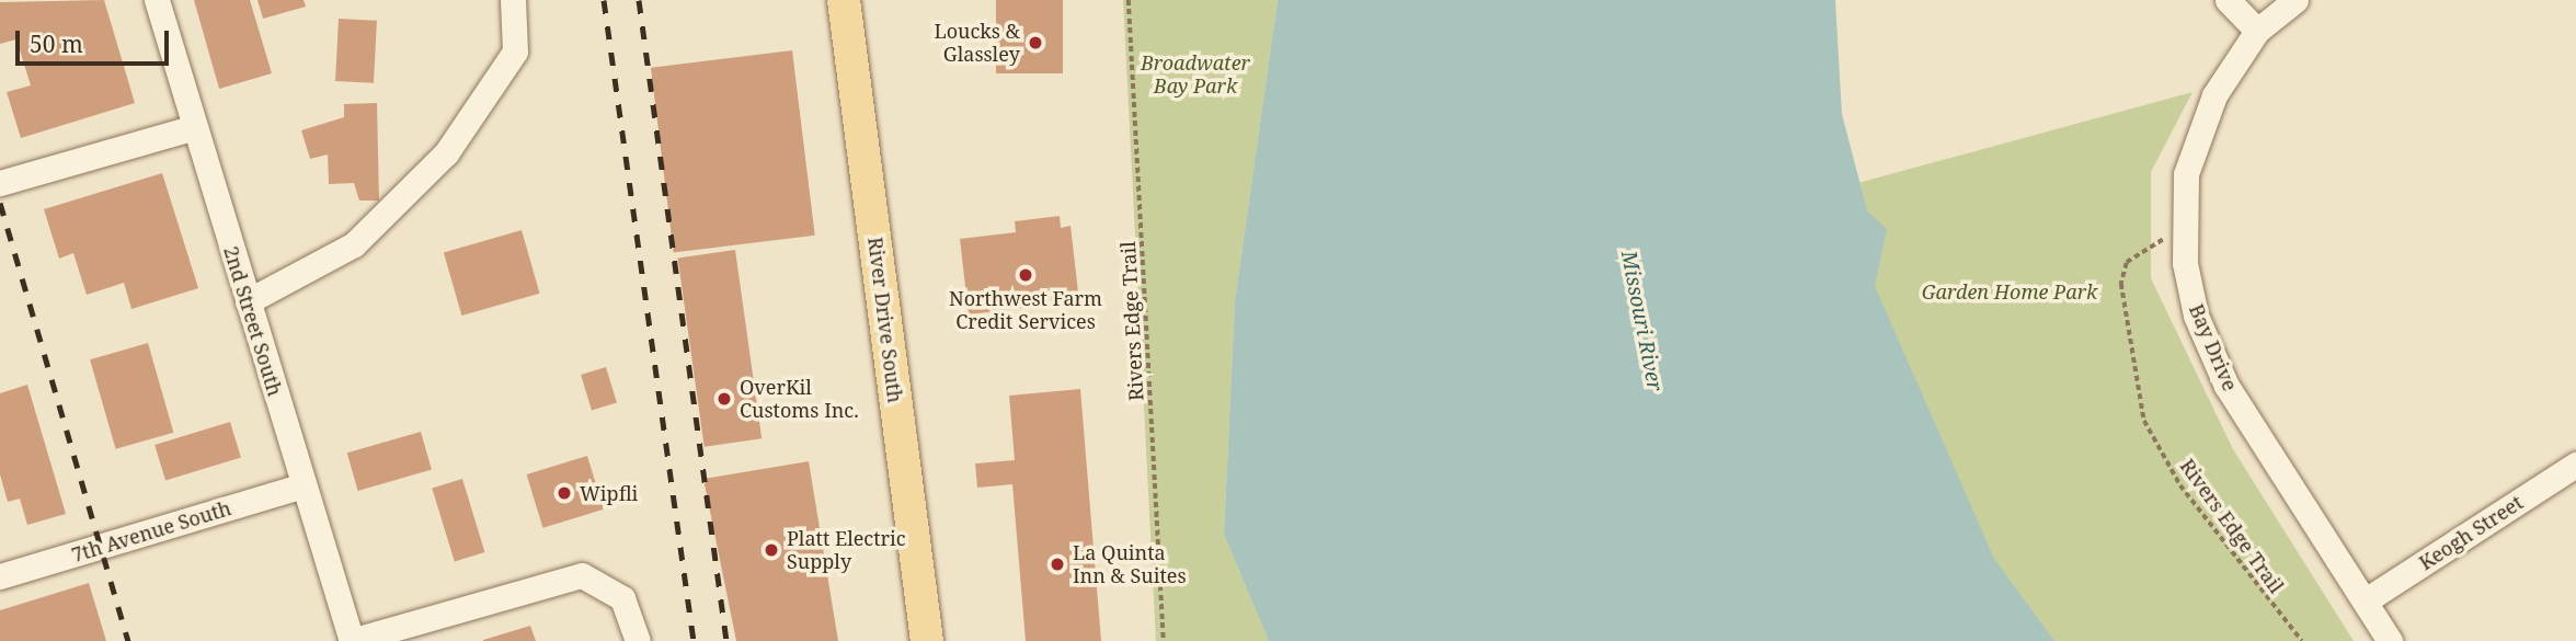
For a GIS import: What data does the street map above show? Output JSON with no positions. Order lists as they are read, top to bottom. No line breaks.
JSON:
{"streets":{"main road":["River Drive South"],"street":["2nd Street South","Bay Drive","7th Avenue South","Keogh Street"],"path":["Rivers Edge Trail"]},"crossings":[["2nd Street South","7th Avenue South"],["Rivers Edge Trail","Bay Drive"],["Bay Drive","Keogh Street"]],"water":["Missouri River"],"parks":["Broadwater Bay Park","Garden Home Park"],"places":["Loucks & Glassley","Northwest Farm Credit Services","OverKil Customs Inc.","Wipfli","Platt Electric Supply","La Quinta Inn & Suites"],"scale_bar":"50 m"}
